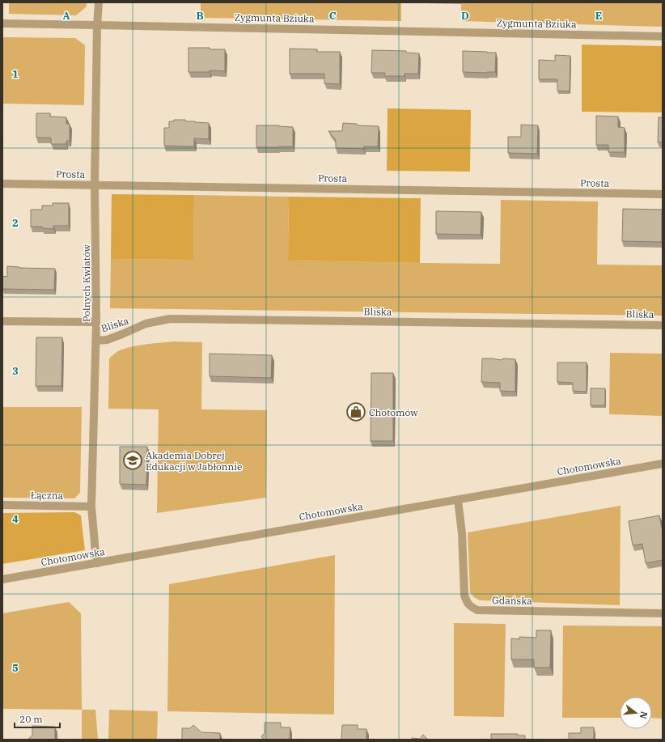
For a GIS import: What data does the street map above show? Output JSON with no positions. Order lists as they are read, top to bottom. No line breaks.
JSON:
{"streets":{"street":["Zygmunta Bziuka","Prosta","Polnych Kwiatów","Bliska","Chotomowska","Łączna","Gdańska"]},"crossings":[["Zygmunta Bziuka","Polnych Kwiatów"],["Prosta","Polnych Kwiatów"],["Polnych Kwiatów","Bliska"],["Polnych Kwiatów","Chotomowska"],["Polnych Kwiatów","Łączna"],["Chotomowska","Gdańska"]],"places":{"shop":["Chotomów"],"school or university":["Akademia Dobrej Edukacji w Jabłonnie"]},"scale_bar":"20 m","north":"right","grid":{"columns":["A","B","C","D","E"],"rows":["1","2","3","4","5"]}}
